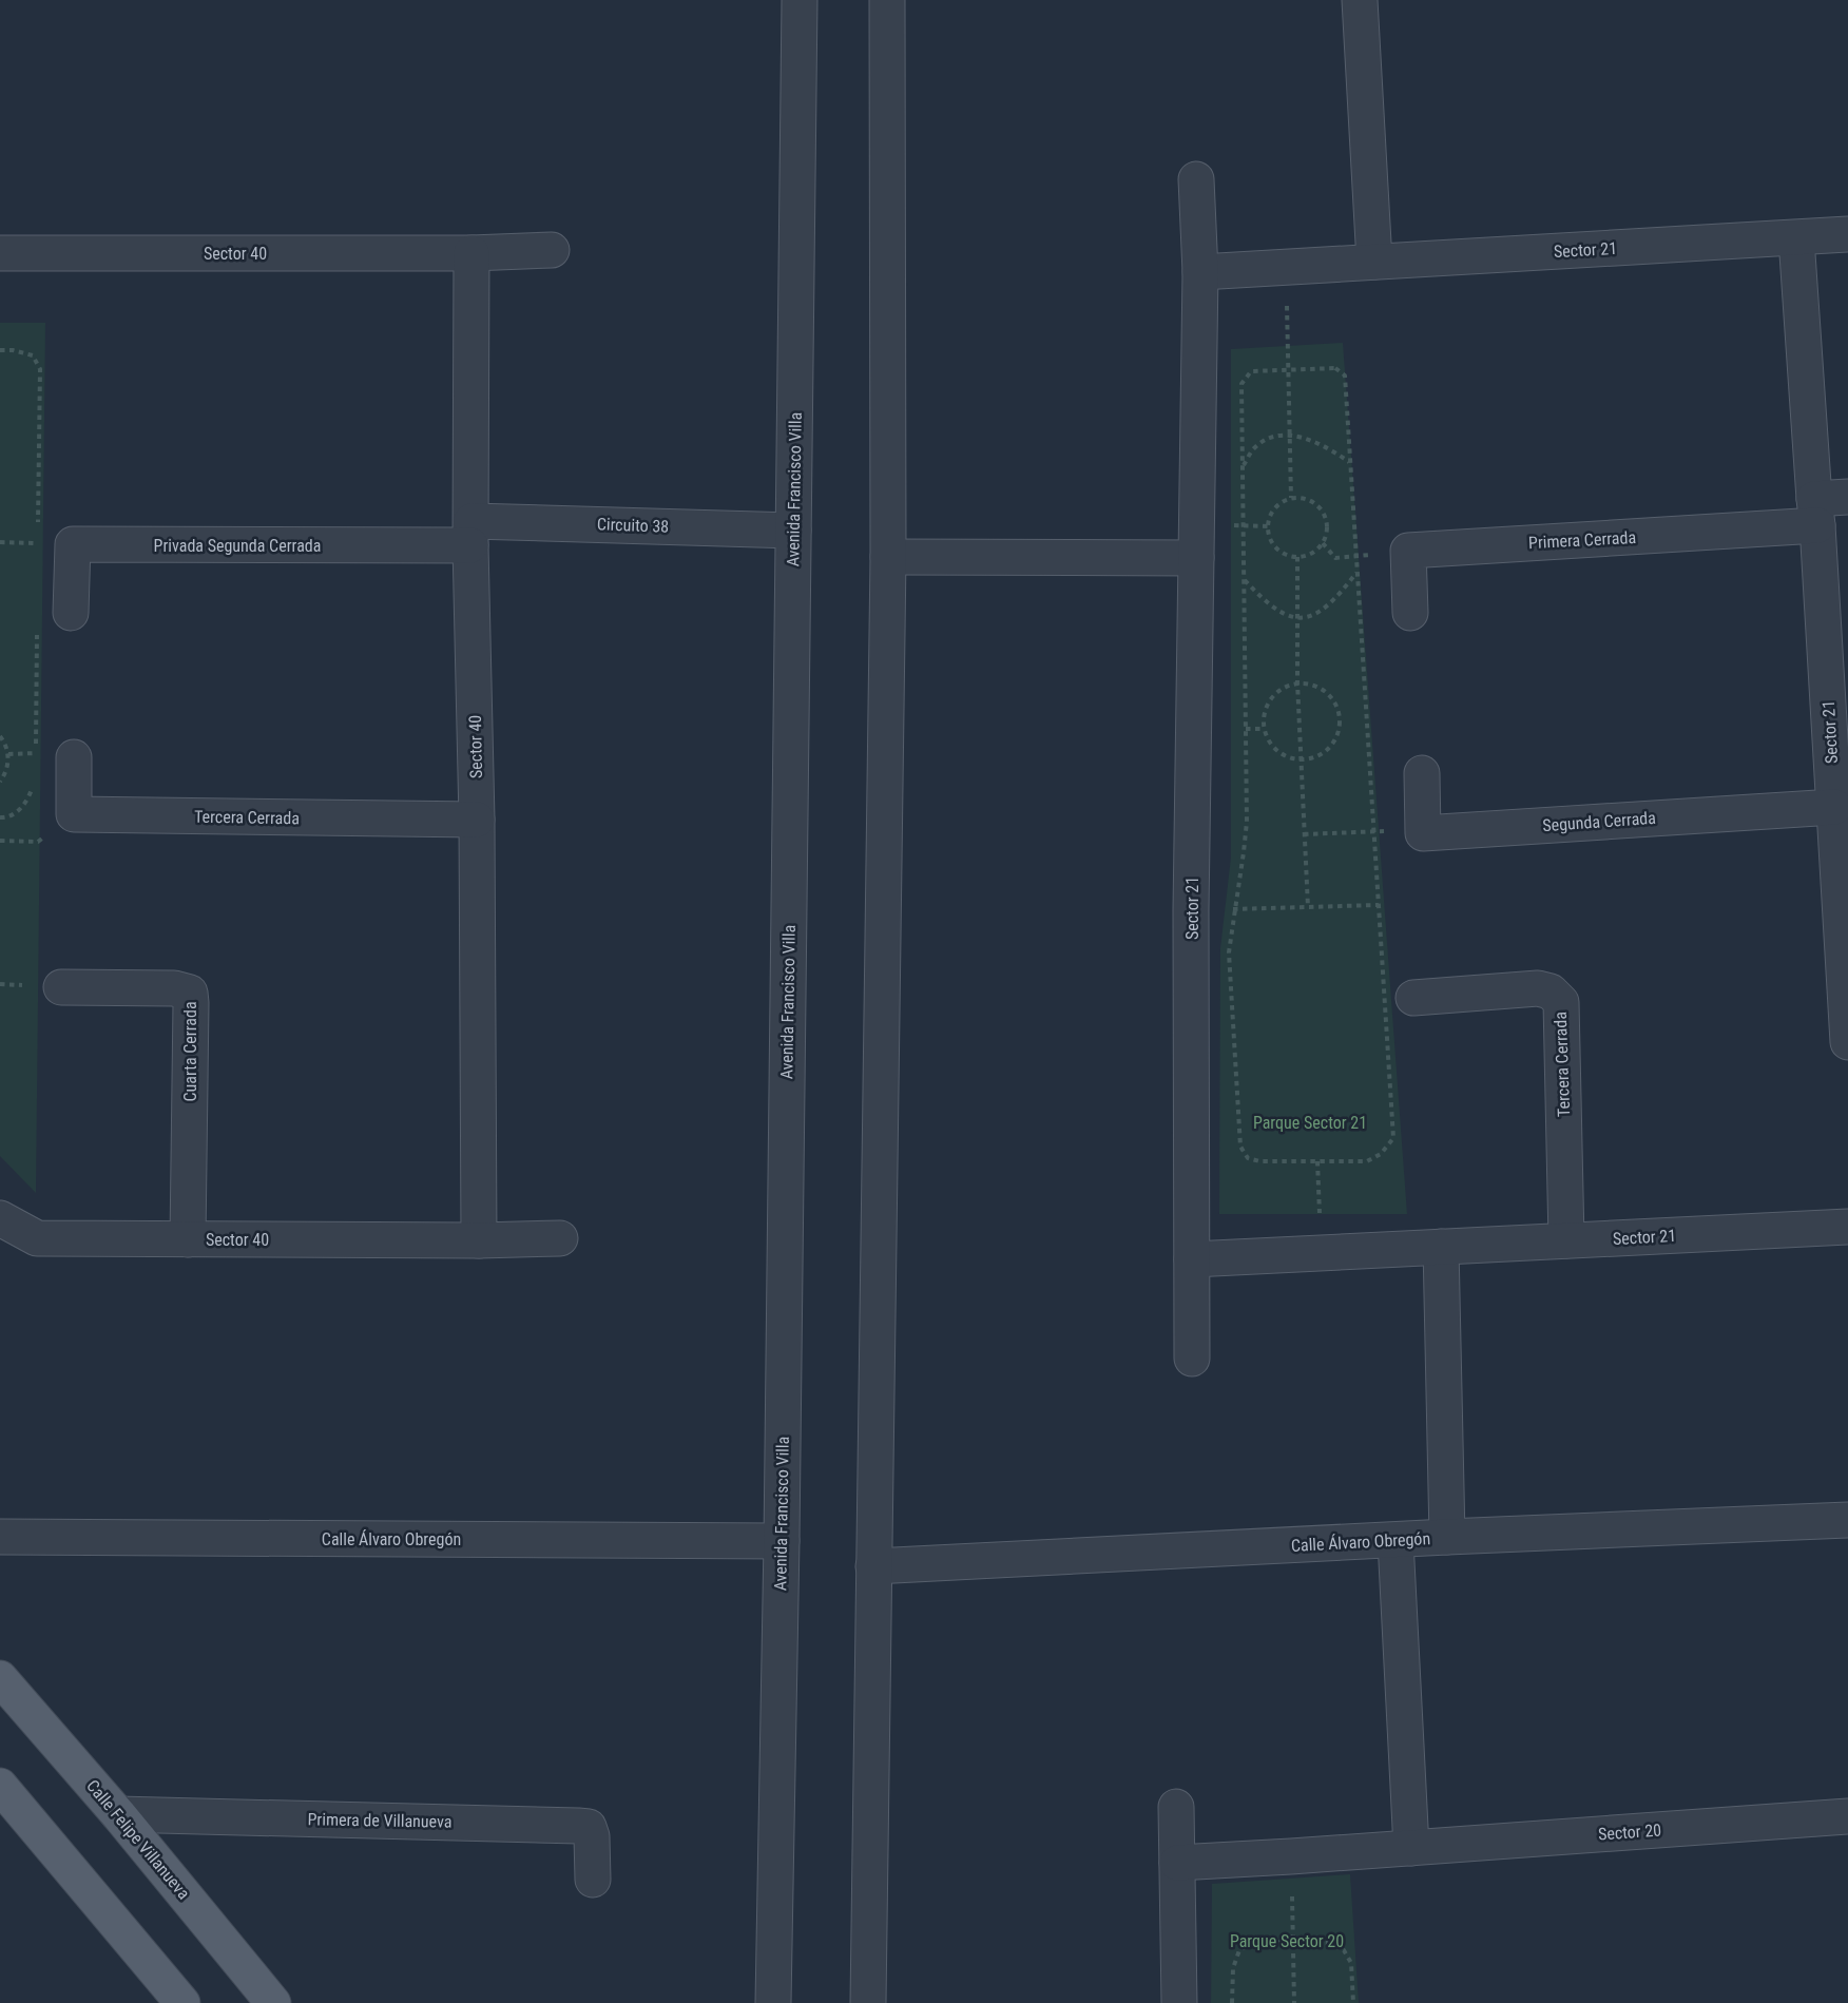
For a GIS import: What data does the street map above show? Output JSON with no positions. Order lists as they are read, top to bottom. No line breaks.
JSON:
{"streets":{"main road":["Calle Felipe Villanueva"],"street":["Sector 21","Sector 40","Avenida Francisco Villa","Circuito 38","Primera Cerrada","Privada Segunda Cerrada","Tercera Cerrada","Segunda Cerrada","Cuarta Cerrada","Calle Álvaro Obregón","Primera de Villanueva","Sector 20"]},"crossings":[["Sector 21","Primera Cerrada"],["Sector 21","Tercera Cerrada"],["Sector 21","Segunda Cerrada"],["Sector 40","Circuito 38"],["Sector 40","Privada Segunda Cerrada"],["Sector 40","Tercera Cerrada"],["Sector 40","Cuarta Cerrada"],["Avenida Francisco Villa","Circuito 38"],["Avenida Francisco Villa","Calle Álvaro Obregón"],["Circuito 38","Privada Segunda Cerrada"],["Primera de Villanueva","Calle Felipe Villanueva"]],"parks":["Parque Sector 21","Parque Sector 20"]}
